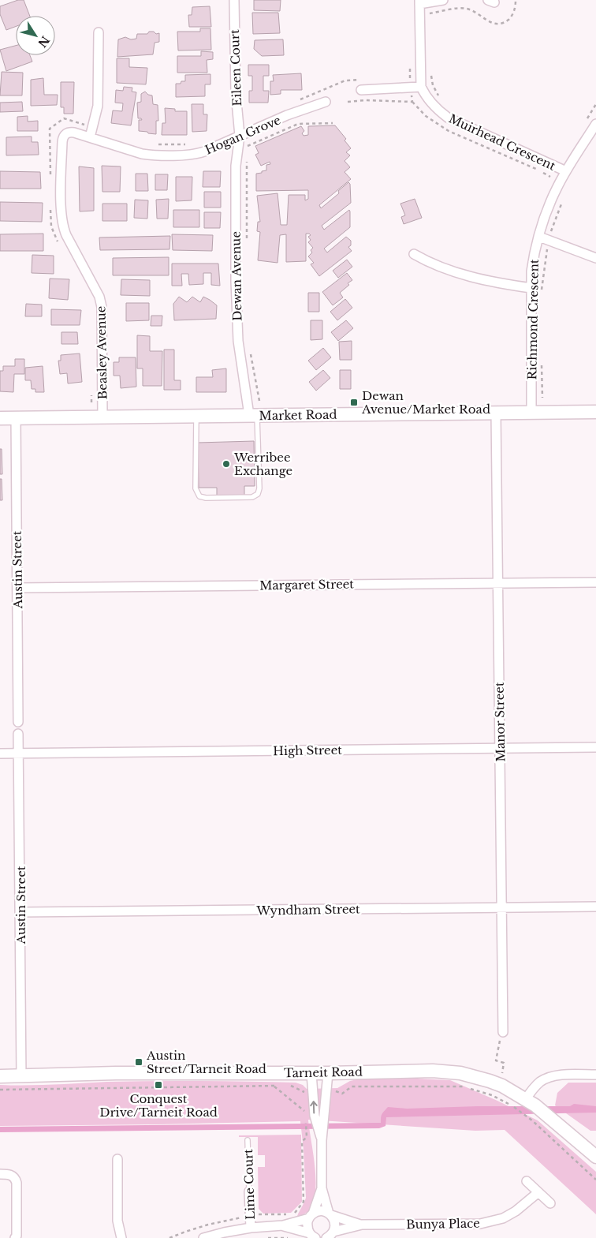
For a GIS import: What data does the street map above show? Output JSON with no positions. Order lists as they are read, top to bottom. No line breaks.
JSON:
{"streets":{"main road":["Market Road","Tarneit Road"],"street":["Eileen Court","Hogan Grove","Muirhead Crescent","Dewan Avenue","Richmond Crescent","Beasley Avenue","Austin Street","Margaret Street","Manor Street","High Street","Wyndham Street","Lime Court","Bunya Place"]},"crossings":[["Eileen Court","Hogan Grove"],["Eileen Court","Dewan Avenue"],["Hogan Grove","Dewan Avenue"],["Hogan Grove","Beasley Avenue"],["Muirhead Crescent","Richmond Crescent"],["Dewan Avenue","Market Road"],["Richmond Crescent","Market Road"],["Beasley Avenue","Market Road"],["Market Road","Austin Street"],["Market Road","Manor Street"],["Austin Street","Margaret Street"],["Austin Street","High Street"],["Austin Street","Wyndham Street"],["Austin Street","Tarneit Road"],["Margaret Street","Manor Street"],["Manor Street","High Street"],["Manor Street","Wyndham Street"],["Lime Court","Bunya Place"]],"places":{"transit":["Dewan Avenue/Market Road","Austin Street/Tarneit Road","Conquest Drive/Tarneit Road"],"other":["Werribee Exchange"]},"north":"bottom right"}
